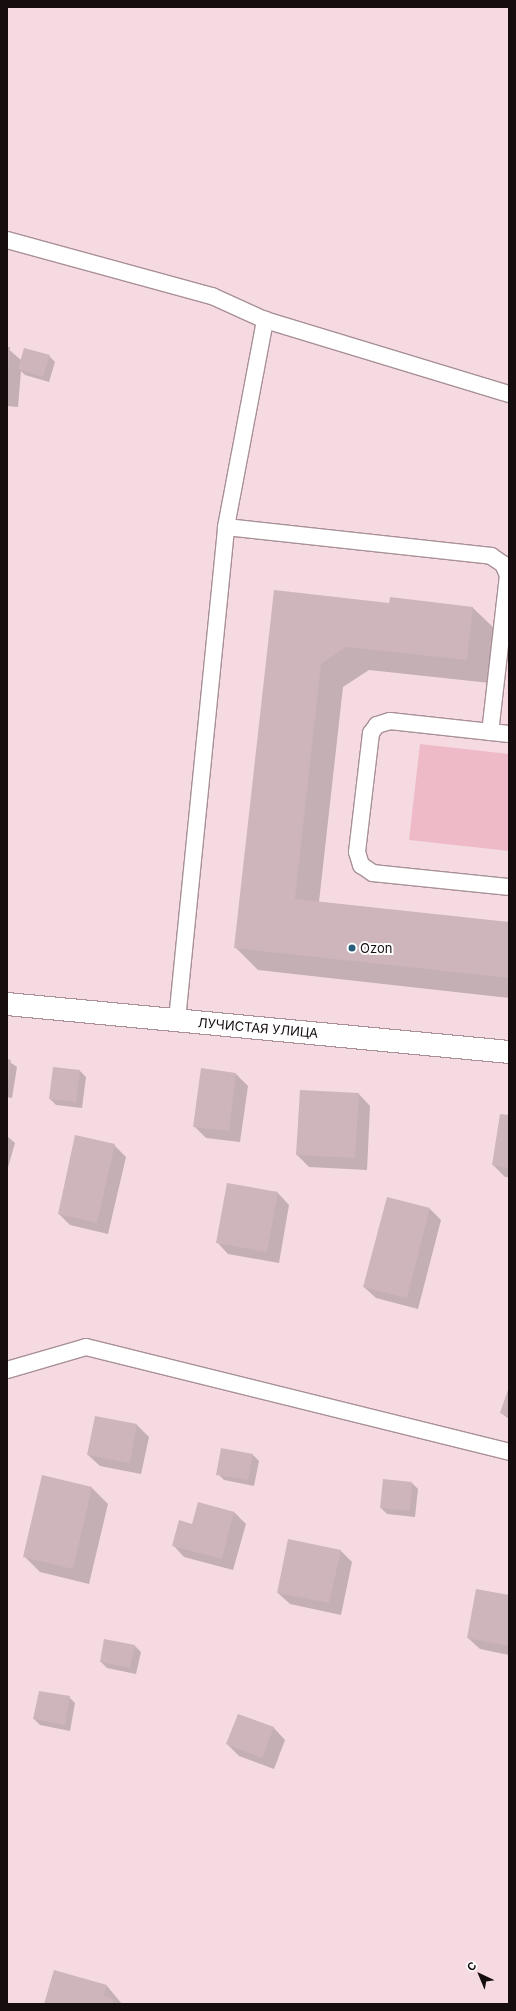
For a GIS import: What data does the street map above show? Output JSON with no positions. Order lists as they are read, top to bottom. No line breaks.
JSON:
{"streets":{"street":["ЛУЧИСТАЯ УЛИЦА"]},"places":["Ozon"],"north":"top left"}
